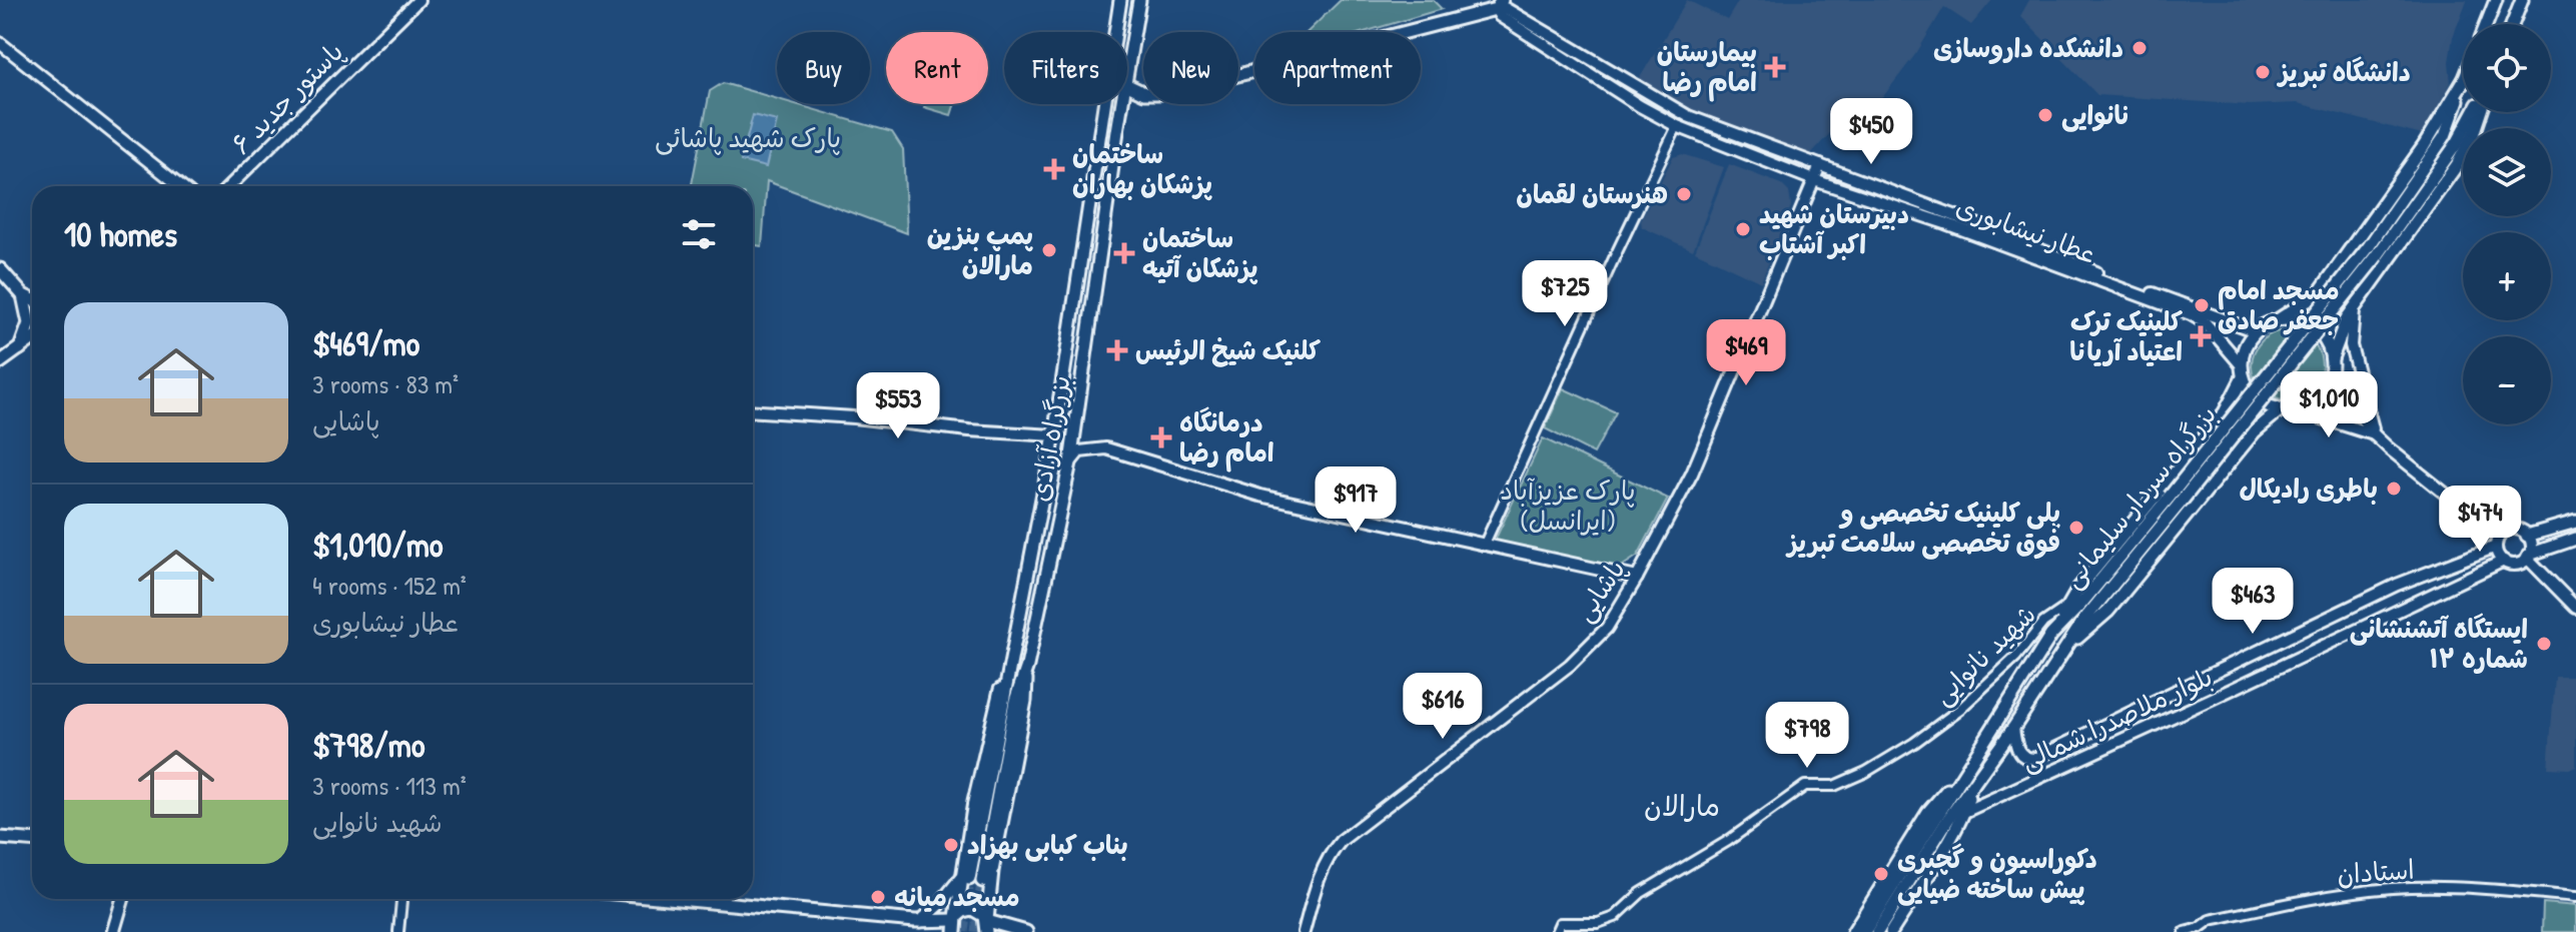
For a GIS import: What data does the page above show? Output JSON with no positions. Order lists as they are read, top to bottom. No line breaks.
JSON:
{"streets":{"main road":["پاستور جدید ۶","عطار نیشابوری","بزرگراه آزادی","بزرگراه سردار سلیمانی","پاشایی","بلوار ملاصدرا شمالی"],"street":["شهید نانوایی","استادان"]},"crossings":[["عطار نیشابوری","پاشایی"],["بزرگراه سردار سلیمانی","بلوار ملاصدرا شمالی"]],"districts":["مارالان"],"parks":["پارک شهید پاشائی","پارک عزیزآباد (ایرانسل)"],"places":{"other":["دانشکده داروسازی","دانشگاه تبریز","نانوایی","هنرستان لقمان","دبیرستان شهید اکبر آشتاب","پمپ بنزین مارالان","مسجد امام جعفر صادق","باطری رادیکال","پلی کلینیک تخصصی و فوق تخصصی سلامت تبریز","ایستگاه آتشنشانی شماره ۱۲","بناب کبابی بهزاد","دکوراسیون و گچبری پیش ساخته ضیایی","مسجد میانه"],"health":["بیمارستان امام رضا","ساختمان پزشکان بهاران","ساختمان پزشکان آتیه","کلینیک ترک اعتیاد آریانا","کلنیک شیخ الرئیس","درمانگاه امام رضا"]},"page":{"map_buttons":["+","−"],"chip":["Buy","Rent","Filters","New","Apartment"],"price":["$450","$725","$469","$1,010","$553","$917","$474","$463","$616","$798"],"heading":"10 homes","list":[{"name":"$469/mo","note":"3 rooms · 83 m² · پاشایی"},{"name":"$1,010/mo","note":"4 rooms · 152 m² · عطار نیشابوری"},{"name":"$798/mo","note":"3 rooms · 113 m² · شهید نانوایی"}]}}
